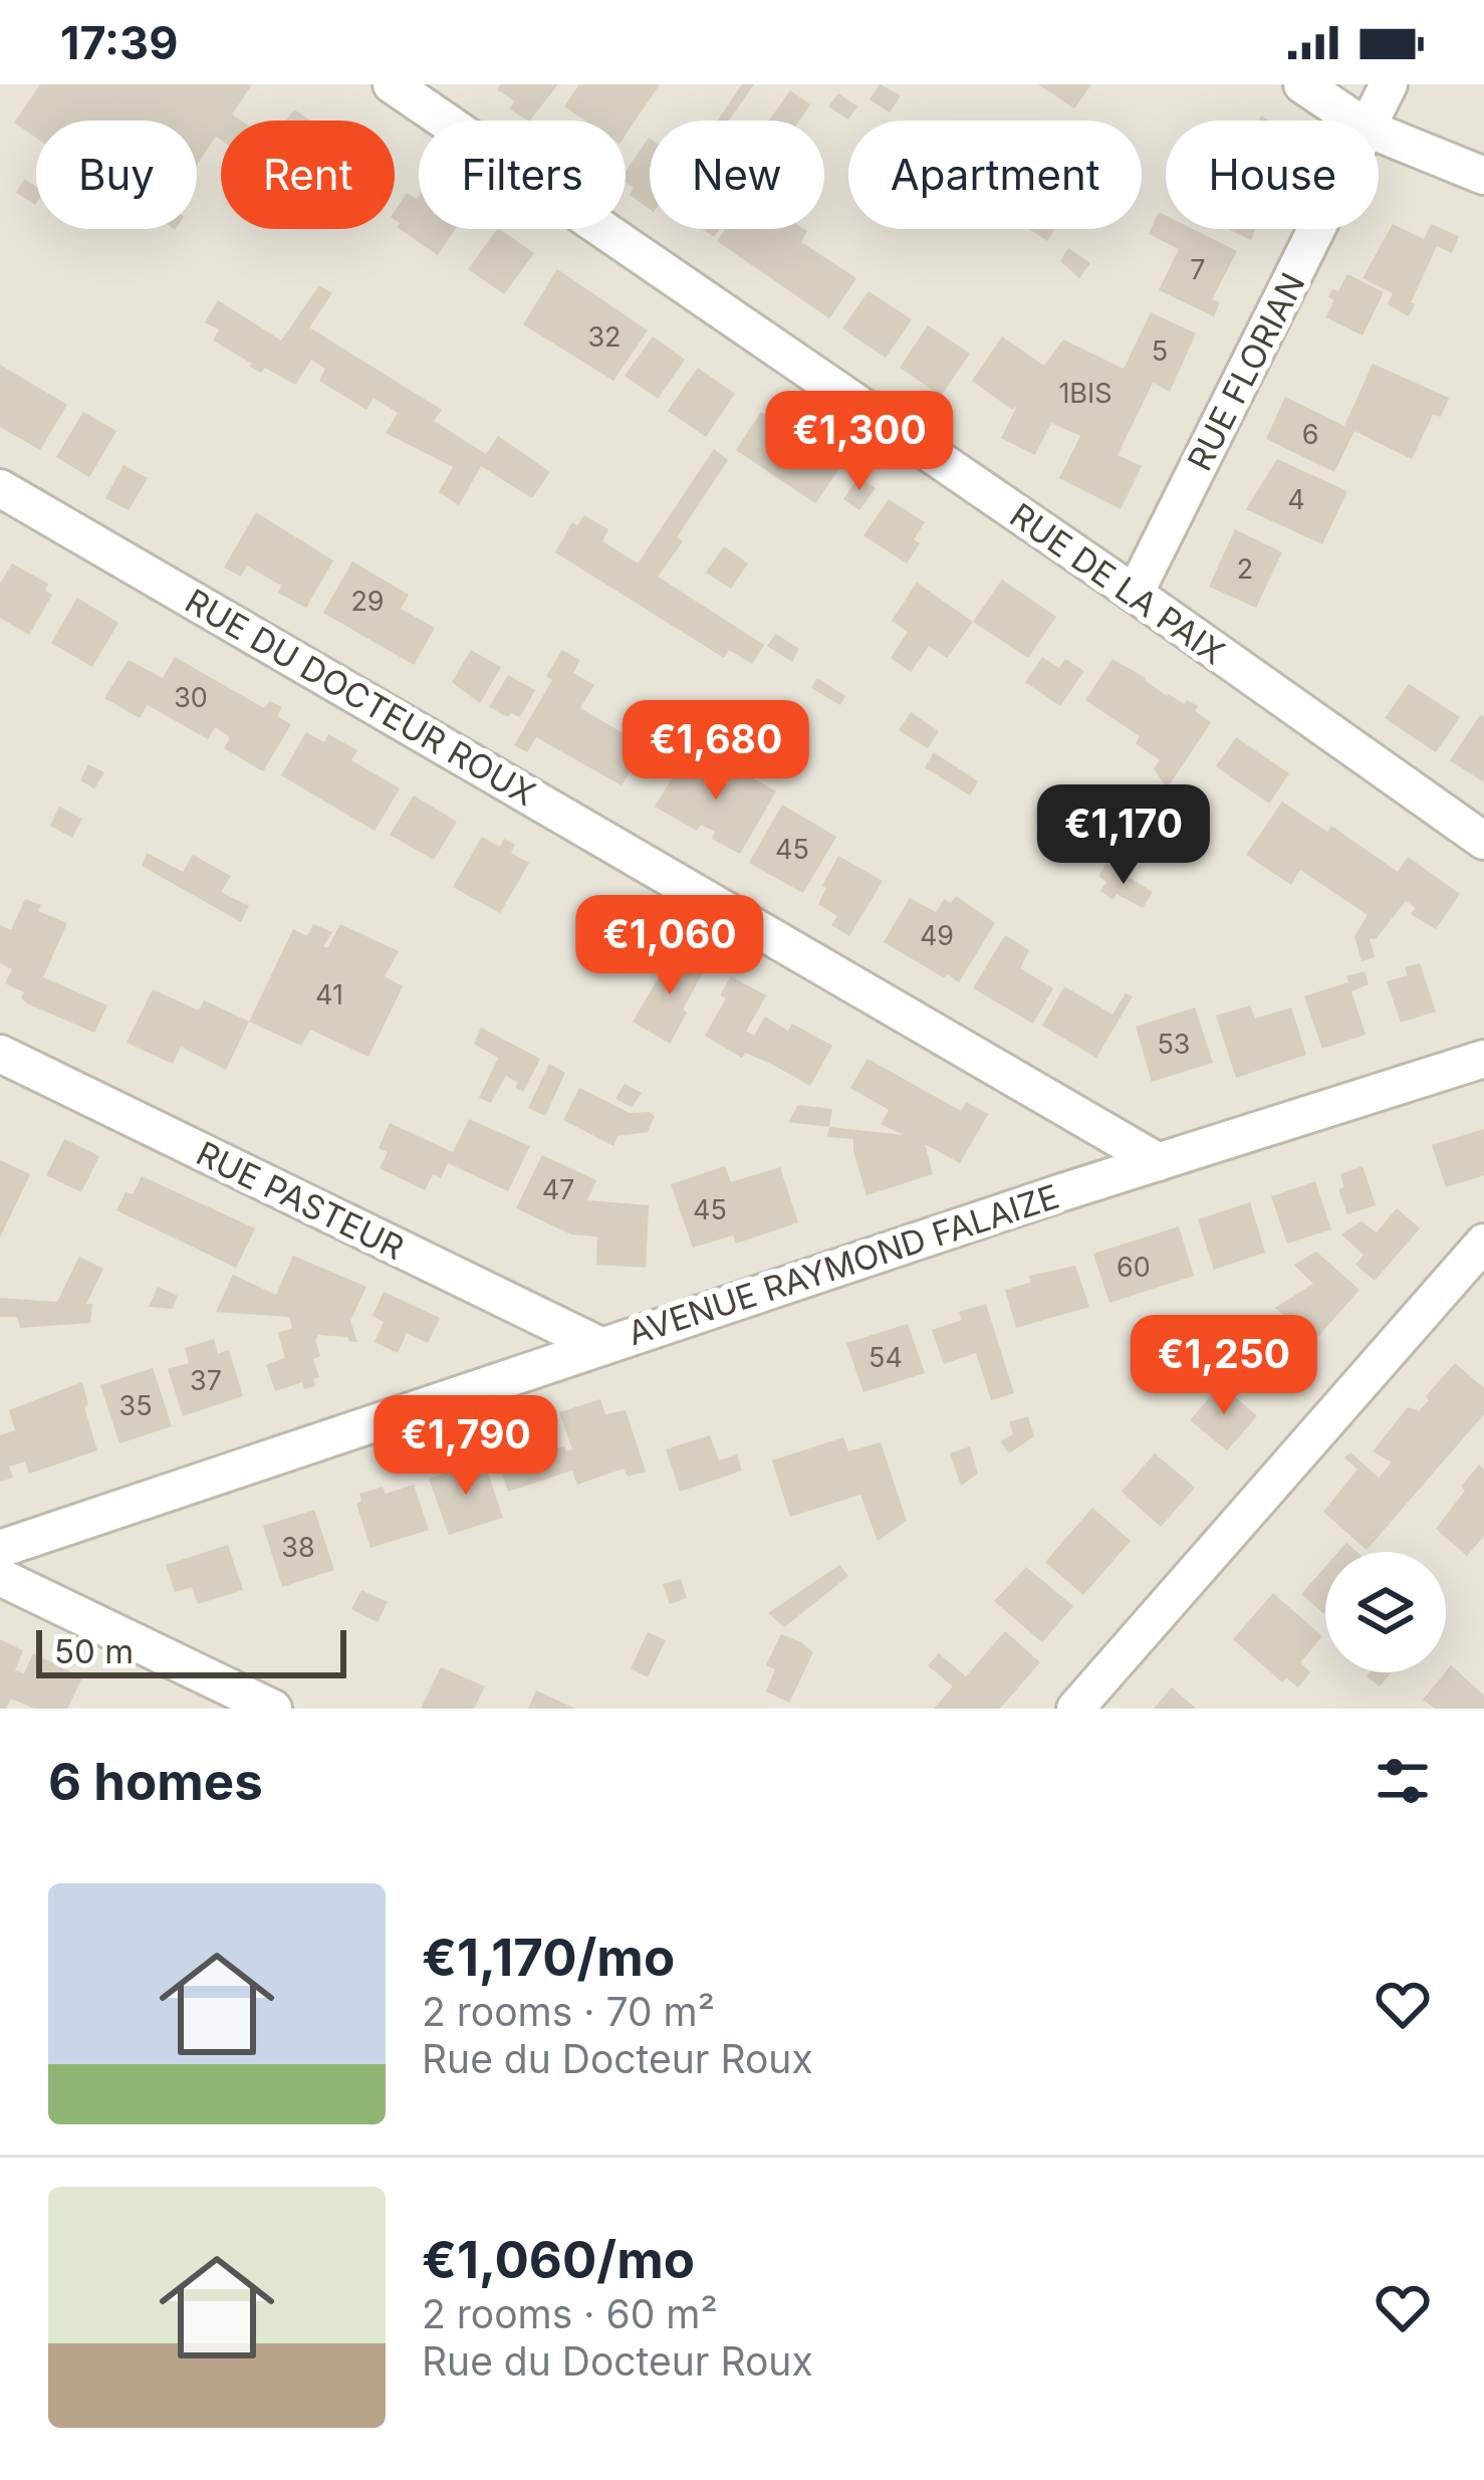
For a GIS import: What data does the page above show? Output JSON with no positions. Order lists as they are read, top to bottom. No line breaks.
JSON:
{"streets":{"street":["RUE FLORIAN","RUE DE LA PAIX","RUE DU DOCTEUR ROUX","RUE PASTEUR","AVENUE RAYMOND FALAIZE"]},"crossings":[["RUE FLORIAN","RUE DE LA PAIX"],["RUE DU DOCTEUR ROUX","AVENUE RAYMOND FALAIZE"],["RUE PASTEUR","AVENUE RAYMOND FALAIZE"]],"house_numbers":["7","32","5","1BIS","6","4","2","29","30","45","49","41","53","47","45","60","54","37","35","38"],"scale_bar":"50 m","page":{"status":"17:39","chip":["Buy","Rent","Filters","New","Apartment","House"],"price":["€1,300","€1,680","€1,170","€1,060","€1,250","€1,790"],"scale":"50 m","heading":"6 homes","list":[{"name":"€1,170/mo","note":"2 rooms · 70 m² · Rue du Docteur Roux"},{"name":"€1,060/mo","note":"2 rooms · 60 m² · Rue du Docteur Roux"}]}}
